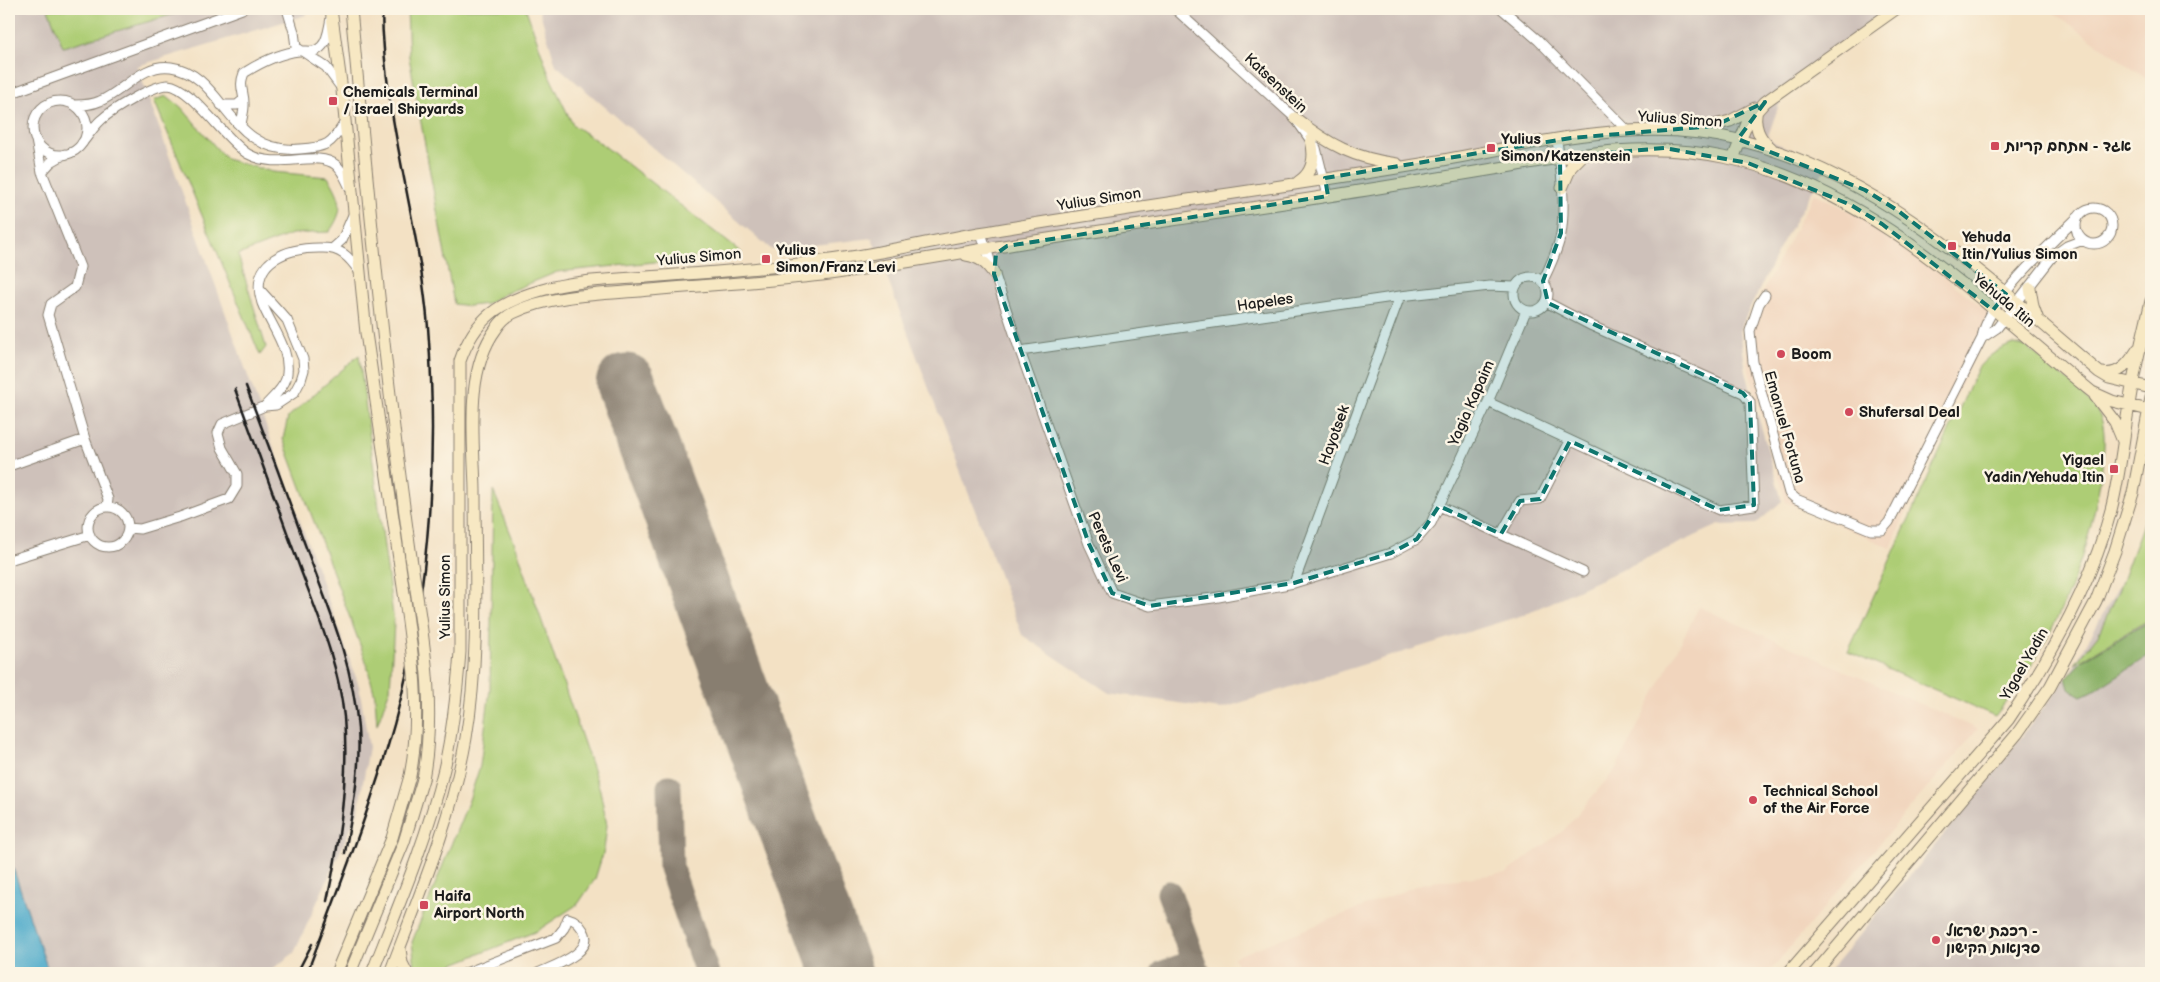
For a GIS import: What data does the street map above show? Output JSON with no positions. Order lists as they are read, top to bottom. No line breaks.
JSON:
{"streets":{"street":["Katsenstein","Yulius Simon","Yehuda Itin","Hapeles","Yagia Kapaim","Emanuel Fortuna","Hayotsek","Perets Levi","Yigael Yadin"]},"crossings":[["Katsenstein","Yulius Simon"],["Yulius Simon","Yehuda Itin"],["Yulius Simon","Perets Levi"],["Yehuda Itin","Emanuel Fortuna"],["Yehuda Itin","Yigael Yadin"],["Hapeles","Yagia Kapaim"],["Hapeles","Hayotsek"],["Hapeles","Perets Levi"],["Yagia Kapaim","Perets Levi"],["Hayotsek","Perets Levi"]],"places":{"transit":["Chemicals Terminal / Israel Shipyards","אגד - מתחם קריות","Yulius Simon/Katzenstein","Yehuda Itin/Yulius Simon","Yulius Simon/Franz Levi","Yigael Yadin/Yehuda Itin","Haifa Airport North"],"other":["Boom","Shufersal Deal","Technical School of the Air Force","רכבת ישראל - סדנאות הקישון"]}}
